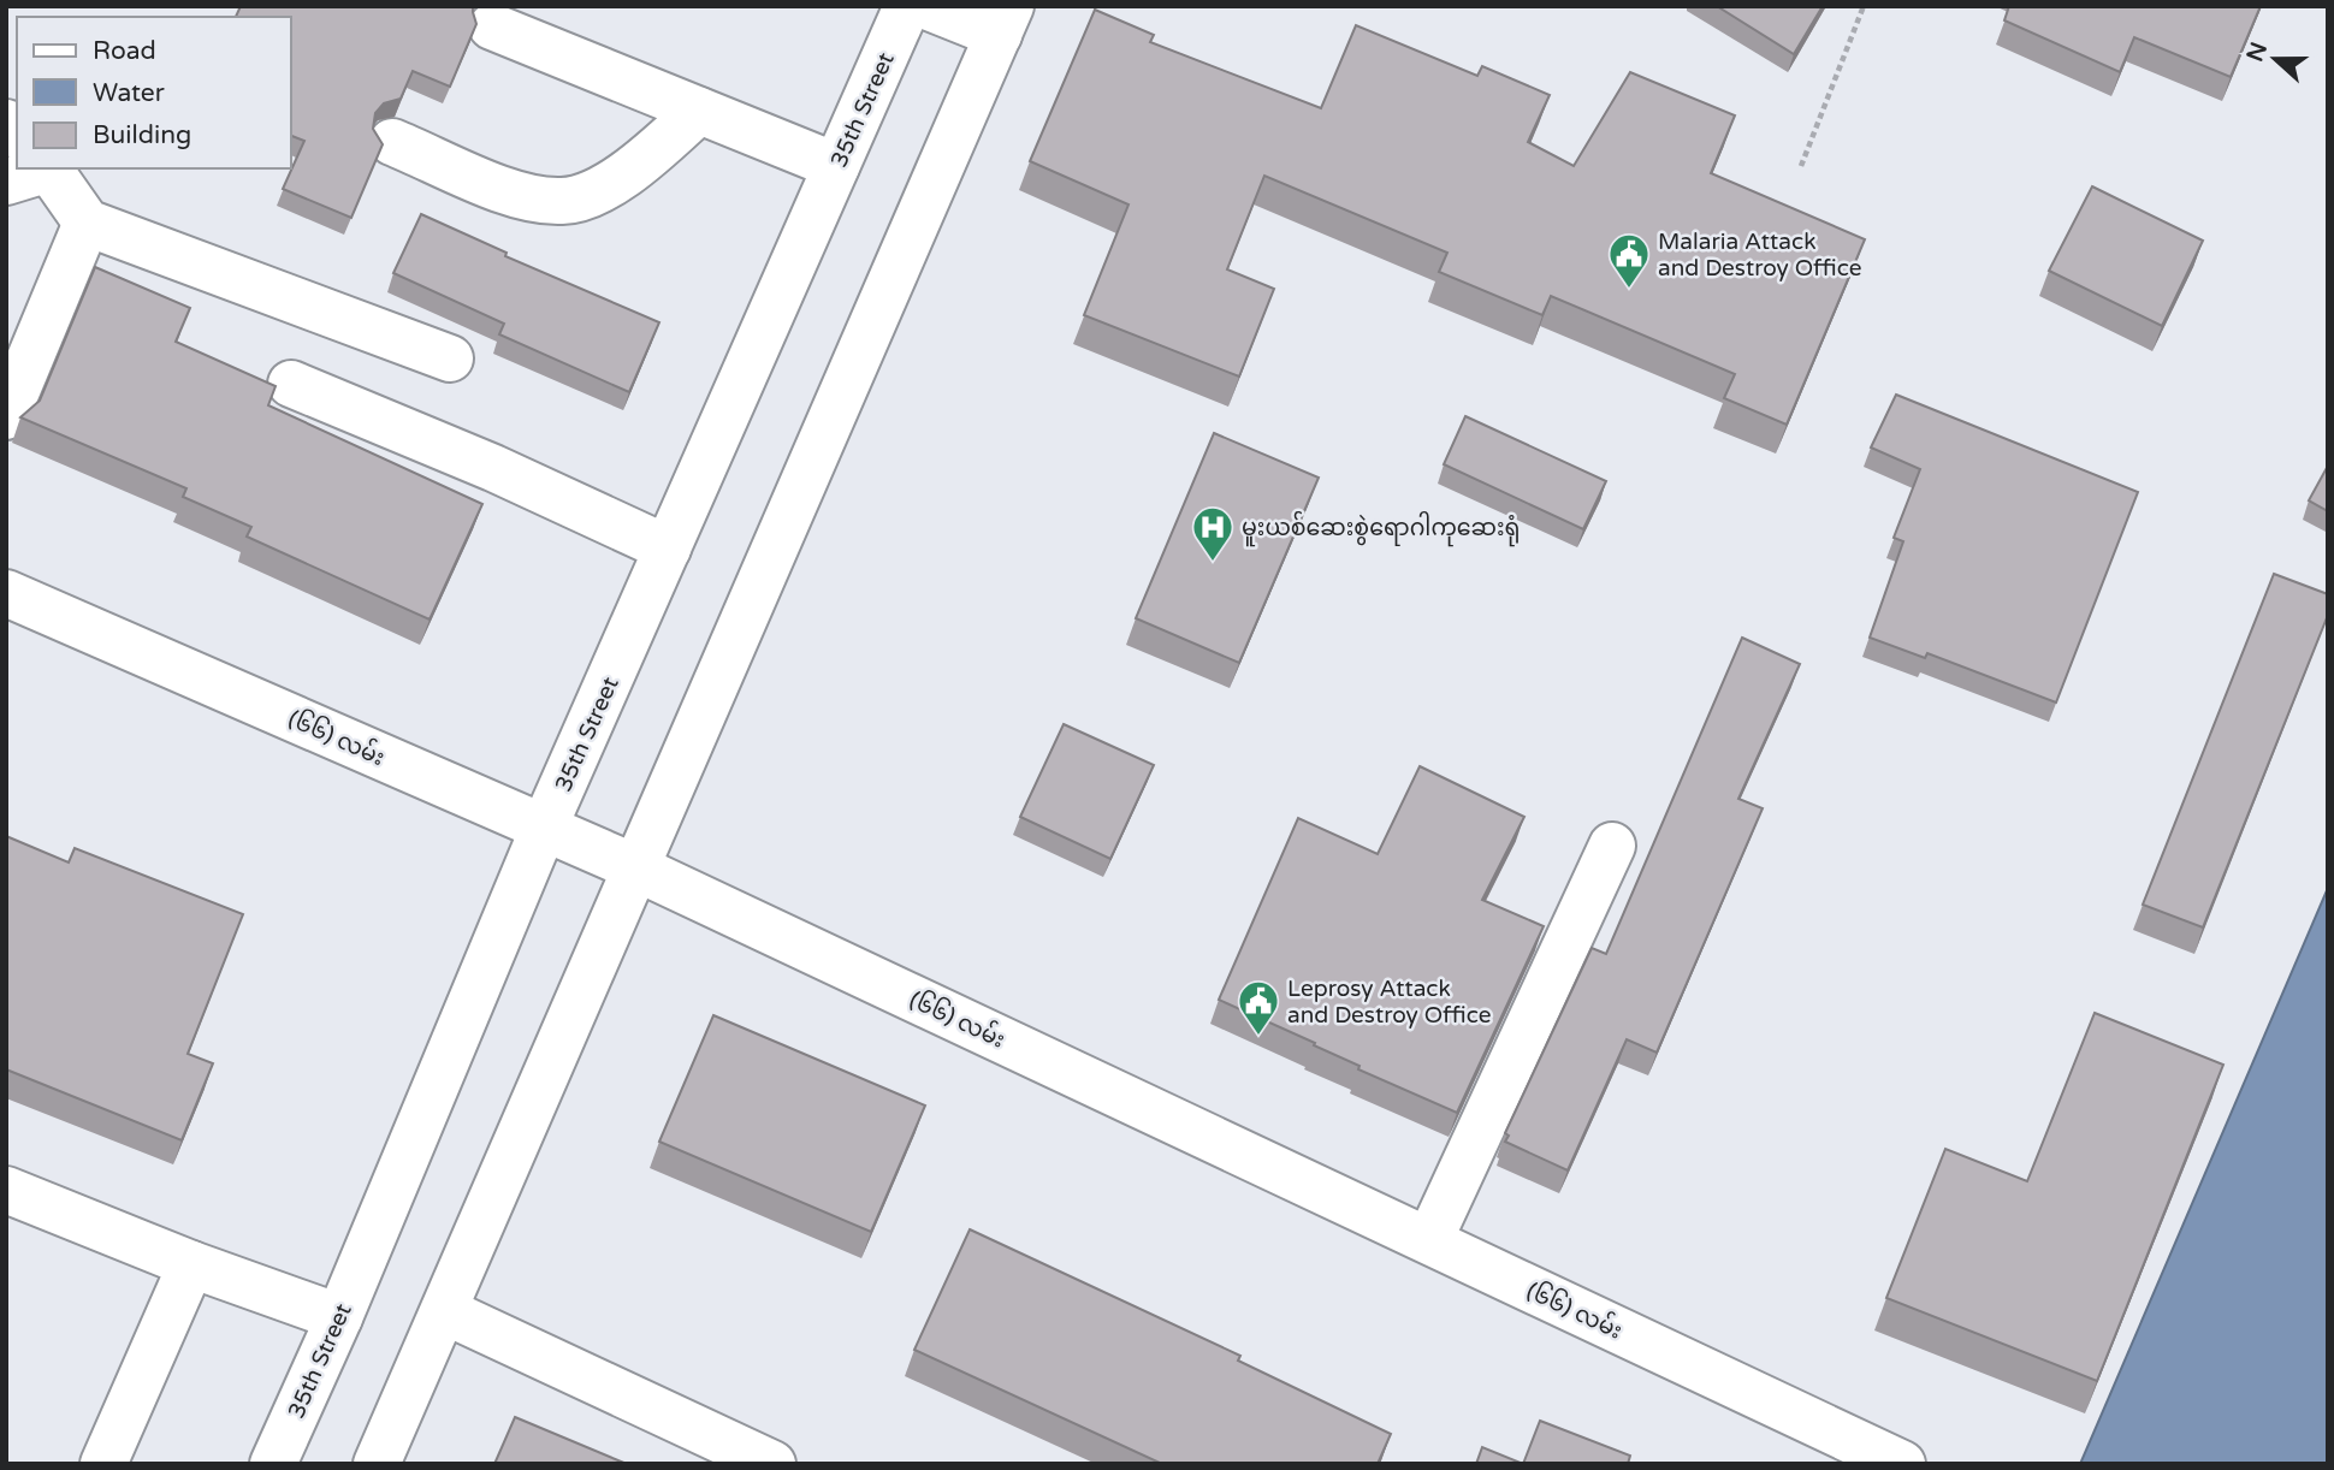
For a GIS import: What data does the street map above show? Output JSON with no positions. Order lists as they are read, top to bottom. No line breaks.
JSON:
{"streets":{"main road":["35th Street","(၆၆) လမ်း"]},"crossings":[["35th Street","(၆၆) လမ်း"]],"places":{"public building":["Malaria Attack and Destroy Office","Leprosy Attack and Destroy Office"],"hospital":["မူးယစ်ဆေးစွဲရောဂါကုဆေးရုံ"]},"legend":["Road","Water","Building"],"north":"left"}
